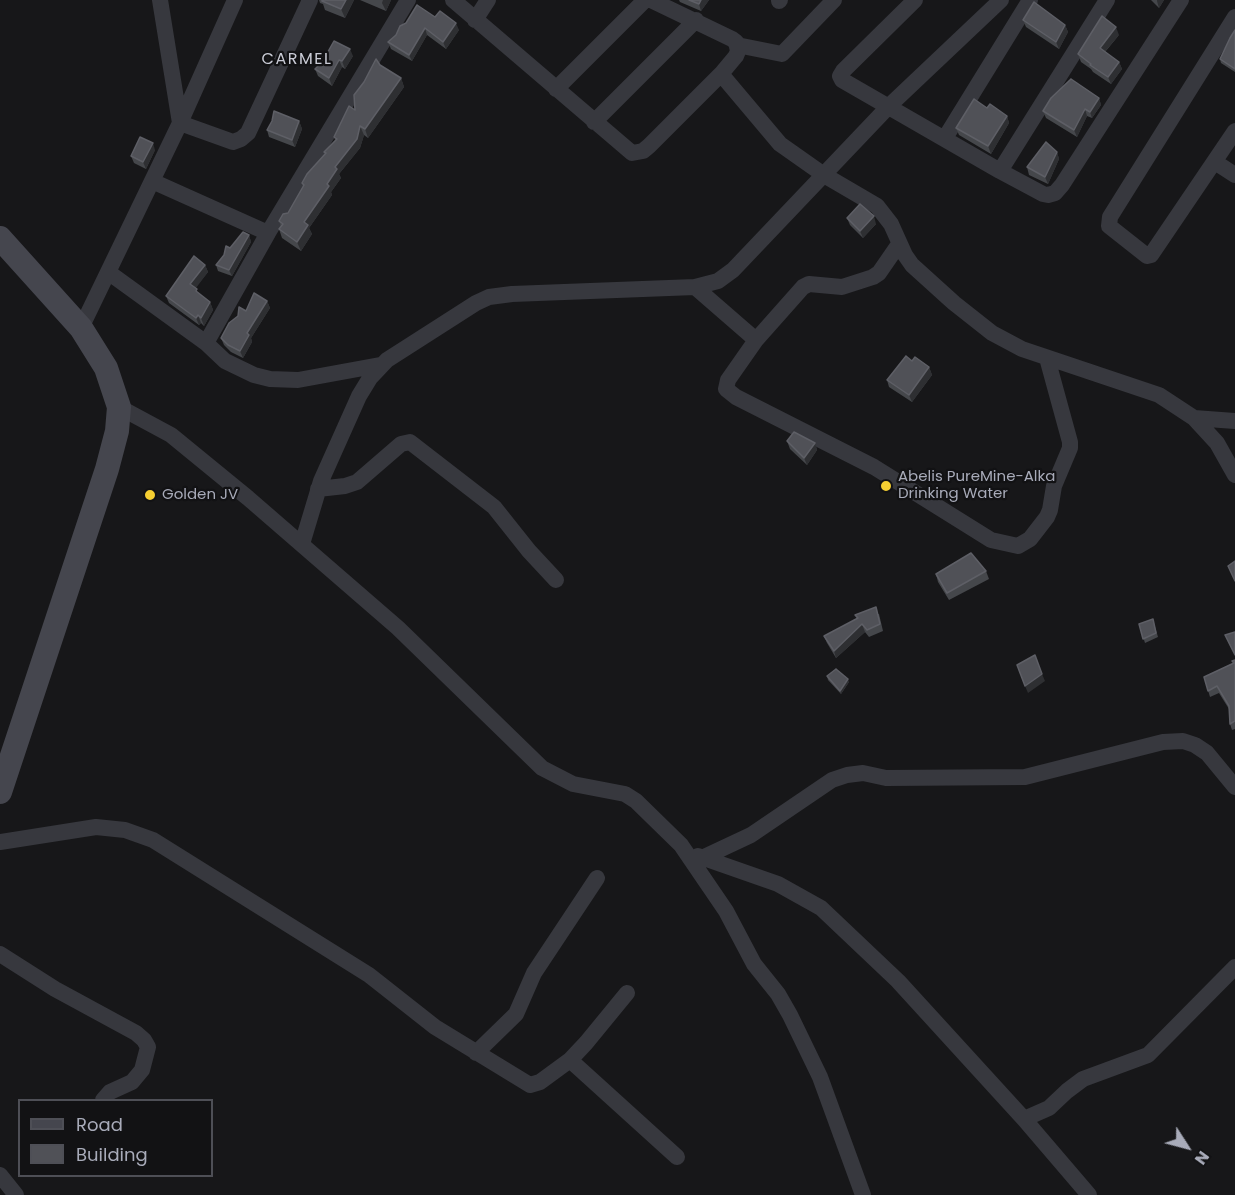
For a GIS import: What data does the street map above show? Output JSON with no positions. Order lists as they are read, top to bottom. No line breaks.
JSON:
{"districts":["CARMEL"],"places":["Abelis PureMine-Alka Drinking Water","Golden JV"],"legend":["Road","Building"],"north":"bottom right"}
